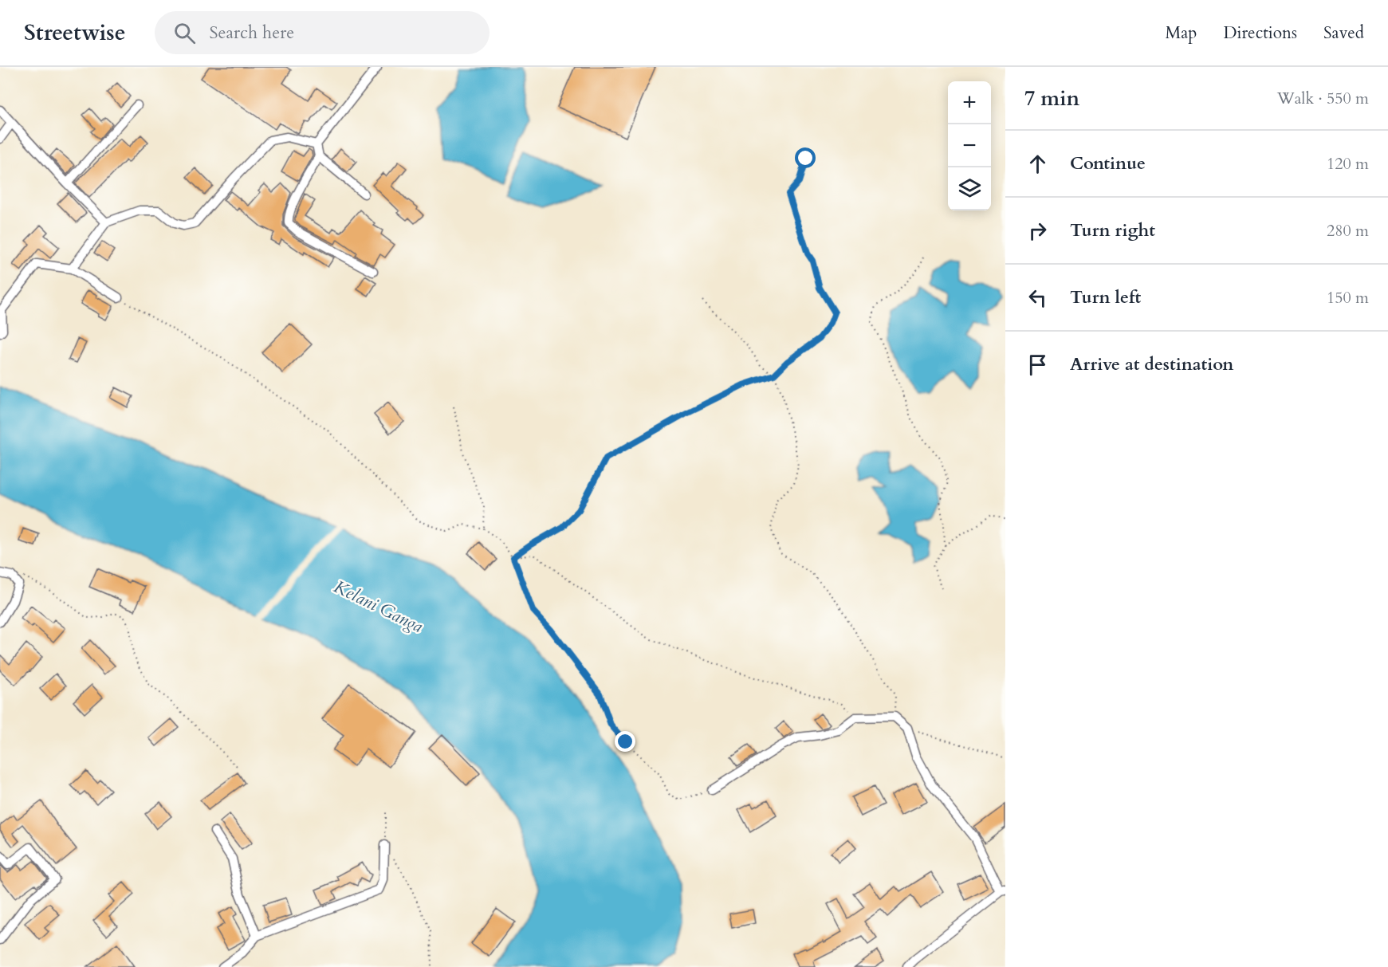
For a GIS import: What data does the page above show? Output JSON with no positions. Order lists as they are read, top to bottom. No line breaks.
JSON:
{"water":["Kelani Ganga"],"page":{"header":"Streetwise","search":"Search here","nav":["Map","Directions","Saved"],"heading":["7 min","Walk · 550 m"],"map_buttons":["+","−"],"list":[["Continue","120 m"],["Turn right","280 m"],["Turn left","150 m"],"Arrive at destination"]}}
